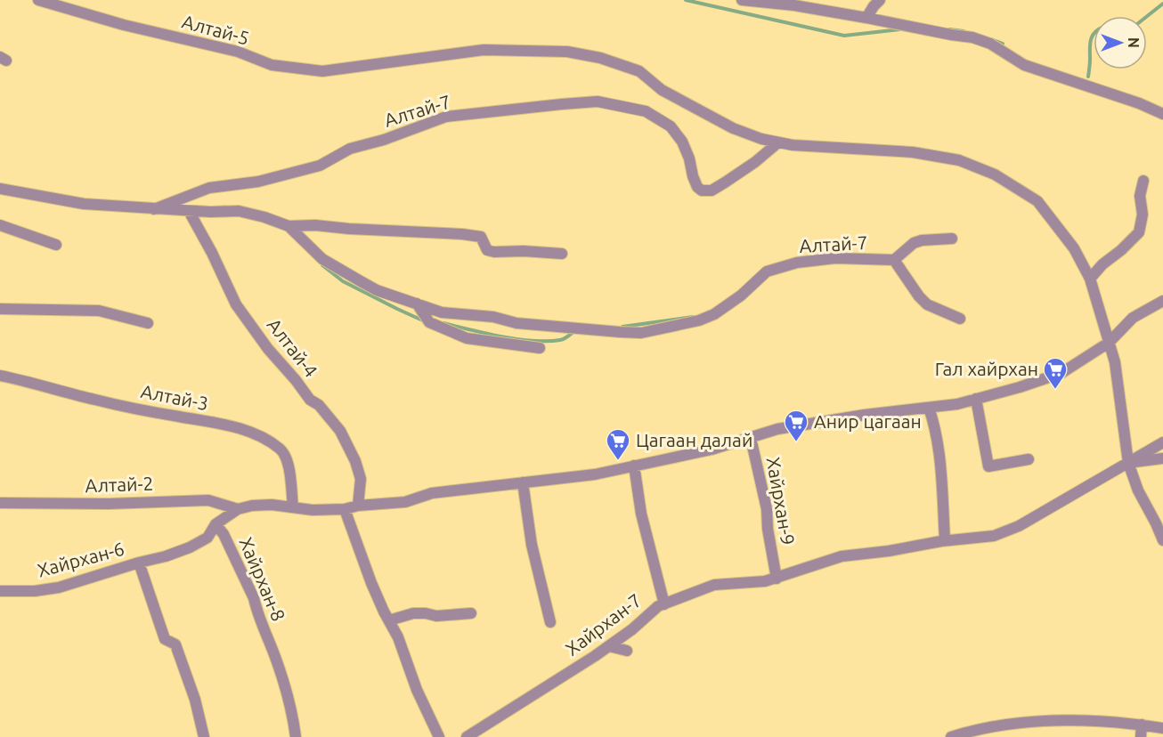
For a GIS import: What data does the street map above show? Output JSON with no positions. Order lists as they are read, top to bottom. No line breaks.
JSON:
{"streets":{"street":["Алтай-5","Алтай-7","Алтай-4","Алтай-3","Алтай-2","Хайрхан-9","Хайрхан-6","Хайрхан-8","Хайрхан-7"]},"crossings":[["Алтай-5","Алтай-7"],["Алтай-7","Алтай-4"],["Хайрхан-9","Хайрхан-7"],["Хайрхан-6","Хайрхан-8"]],"places":{"supermarket":["Гал хайрхан","Анир цагаан","Цагаан далай"]},"north":"right"}
